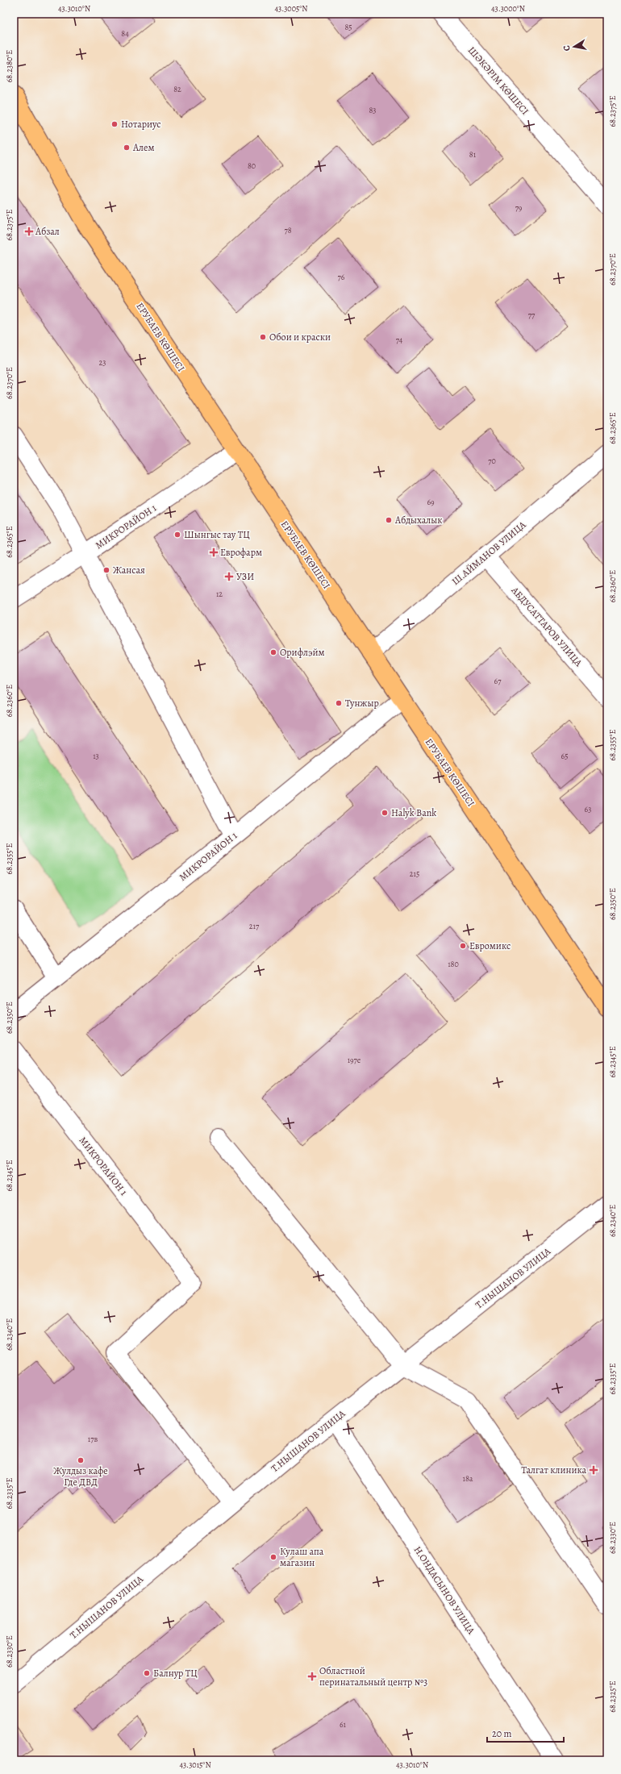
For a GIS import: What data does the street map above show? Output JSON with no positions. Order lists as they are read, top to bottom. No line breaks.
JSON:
{"streets":{"main road":["ЕРУБАЕВ КӨШЕСІ"],"street":["ШӘКӘРІМ КӨШЕСІ","МИКРОРАЙОН 1","Ш.АЙМАНОВ УЛИЦА","АБДУСАТТАРОВ УЛИЦА","Т.НЫШАНОВ УЛИЦА","Н.ОНДАСЫНОВ УЛИЦА"]},"crossings":[["ЕРУБАЕВ КӨШЕСІ","МИКРОРАЙОН 1"],["ЕРУБАЕВ КӨШЕСІ","Ш.АЙМАНОВ УЛИЦА"],["МИКРОРАЙОН 1","Т.НЫШАНОВ УЛИЦА"],["Ш.АЙМАНОВ УЛИЦА","АБДУСАТТАРОВ УЛИЦА"],["Т.НЫШАНОВ УЛИЦА","Н.ОНДАСЫНОВ УЛИЦА"]],"places":{"other":["Нотариус","Алем","Обои и краски","Абдыхалык","Шынгыс тау ТЦ","Жансая","Орифлэйм","Тунжыр","Halyk Bank","Евромикс","Жулдыз кафе Где ДВД","Кулаш апа магазин","Балнур ТЦ"],"health":["Абзал","Еврофарм","УЗИ","Талгат клиника","Областной перинатальный центр №3"]},"house_numbers":["85","84","82","83","81","80","79","78","76","77","74","23","70","69","12","67","13","65","63","215","217","180","197е","17в","18а","61"],"scale_bar":"20 m","north":"left","coordinates":["43.3010°N","43.3005°N","43.3000°N","68.2380°E","68.2375°E","68.2370°E","68.2365°E","68.2360°E","68.2355°E","68.2350°E","68.2345°E","68.2340°E","68.2335°E","68.2330°E","68.2325°E","43.3015°N"]}
